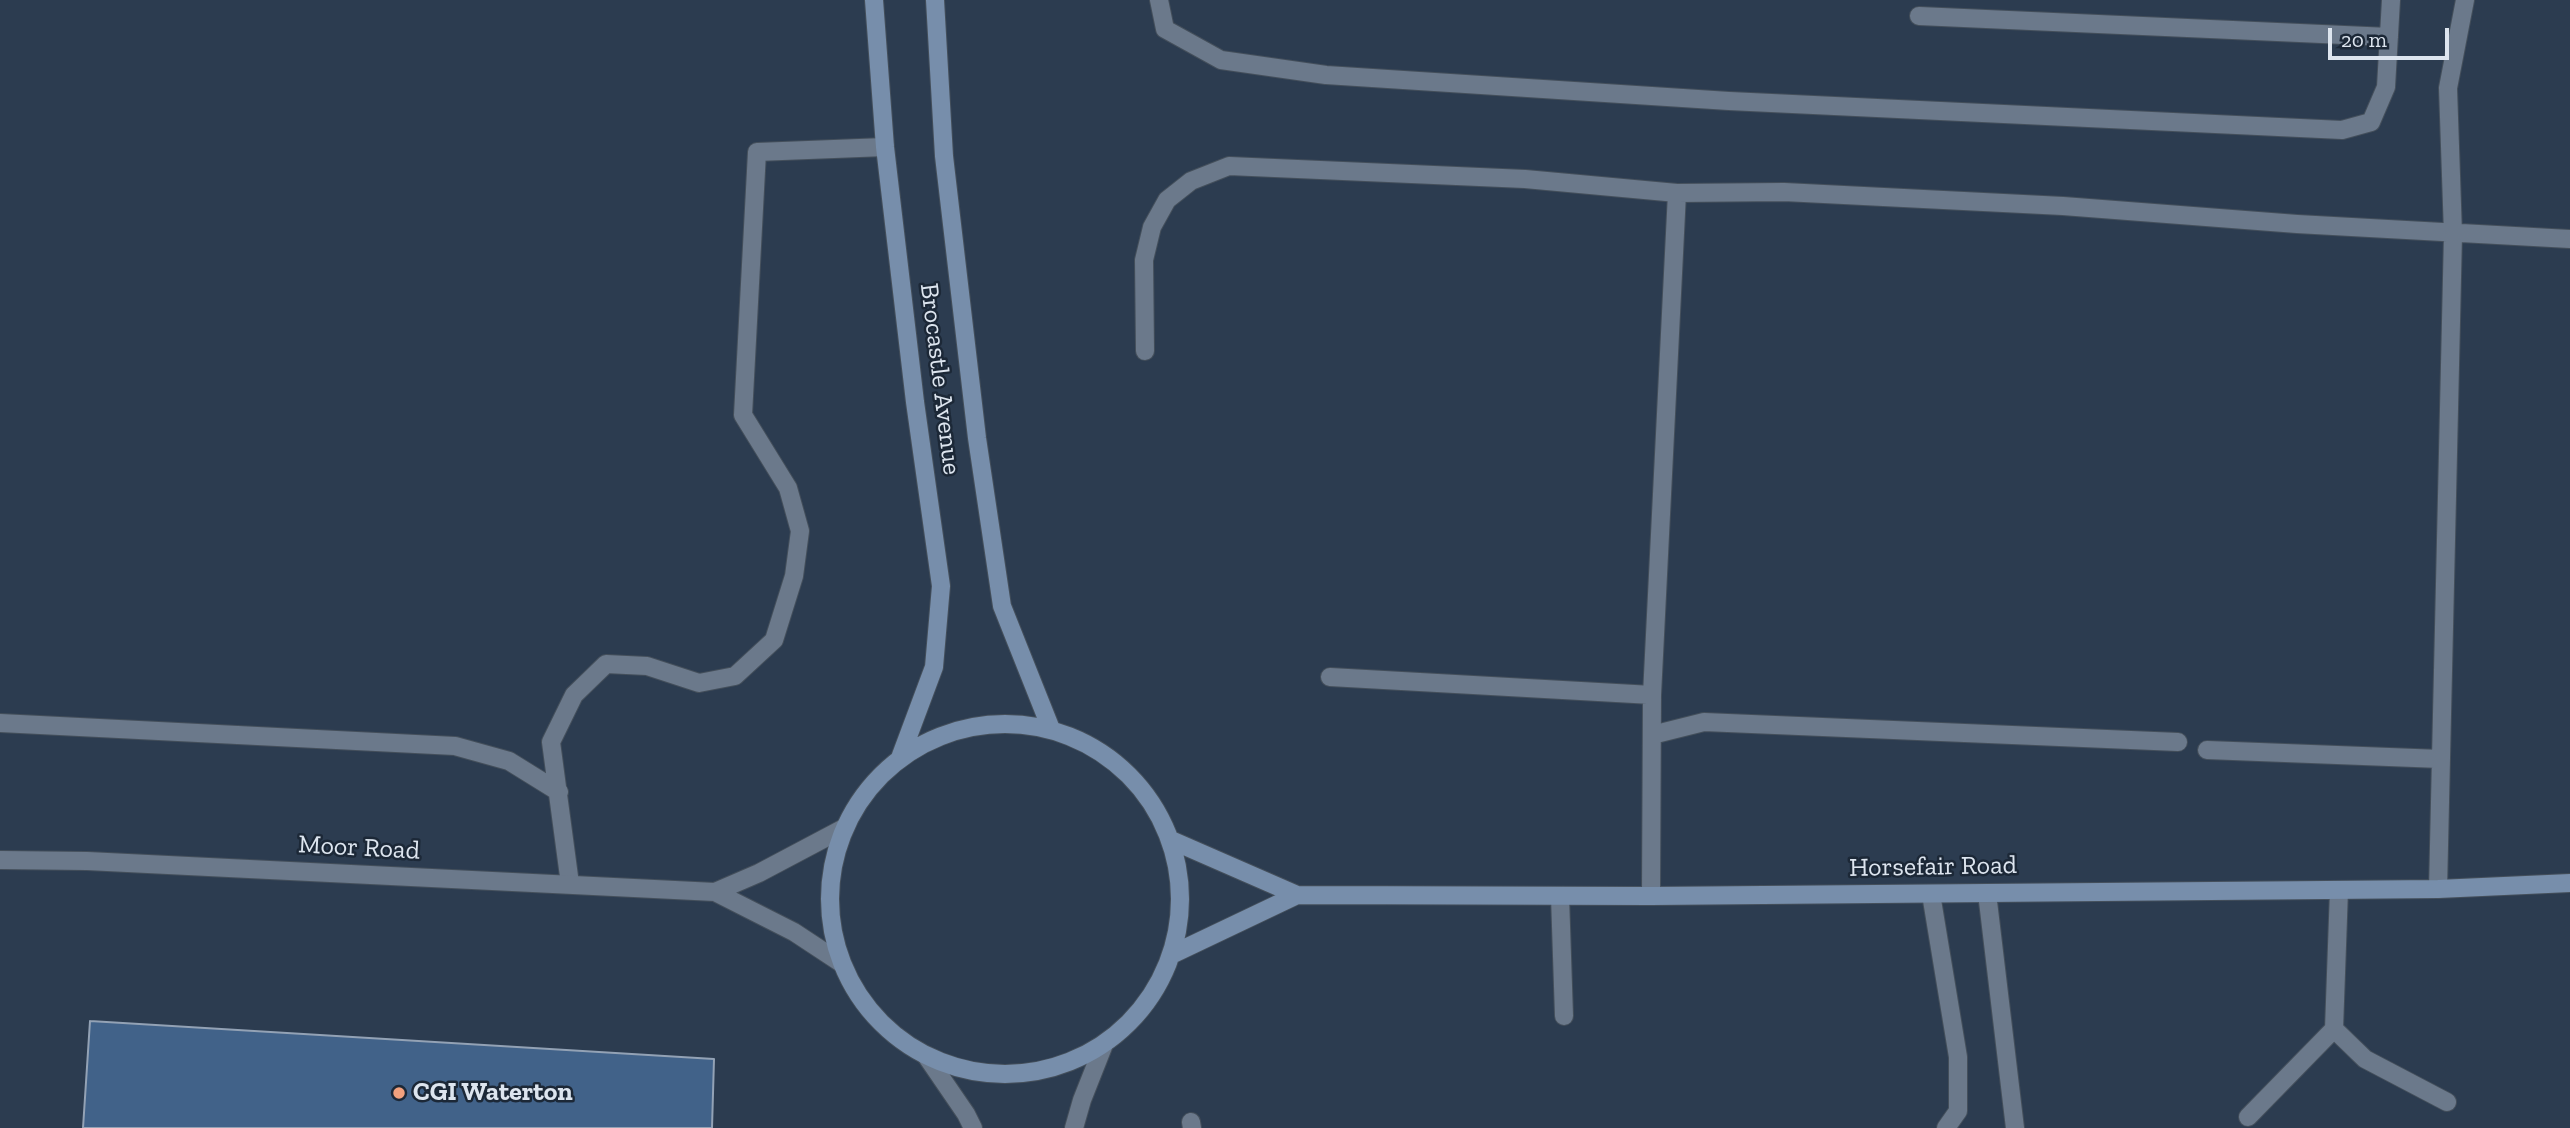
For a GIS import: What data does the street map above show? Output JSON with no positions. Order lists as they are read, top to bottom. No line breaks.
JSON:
{"streets":{"street":["Brocastle Avenue","Moor Road","Horsefair Road"]},"places":["CGI Waterton"],"scale_bar":"20 m"}
